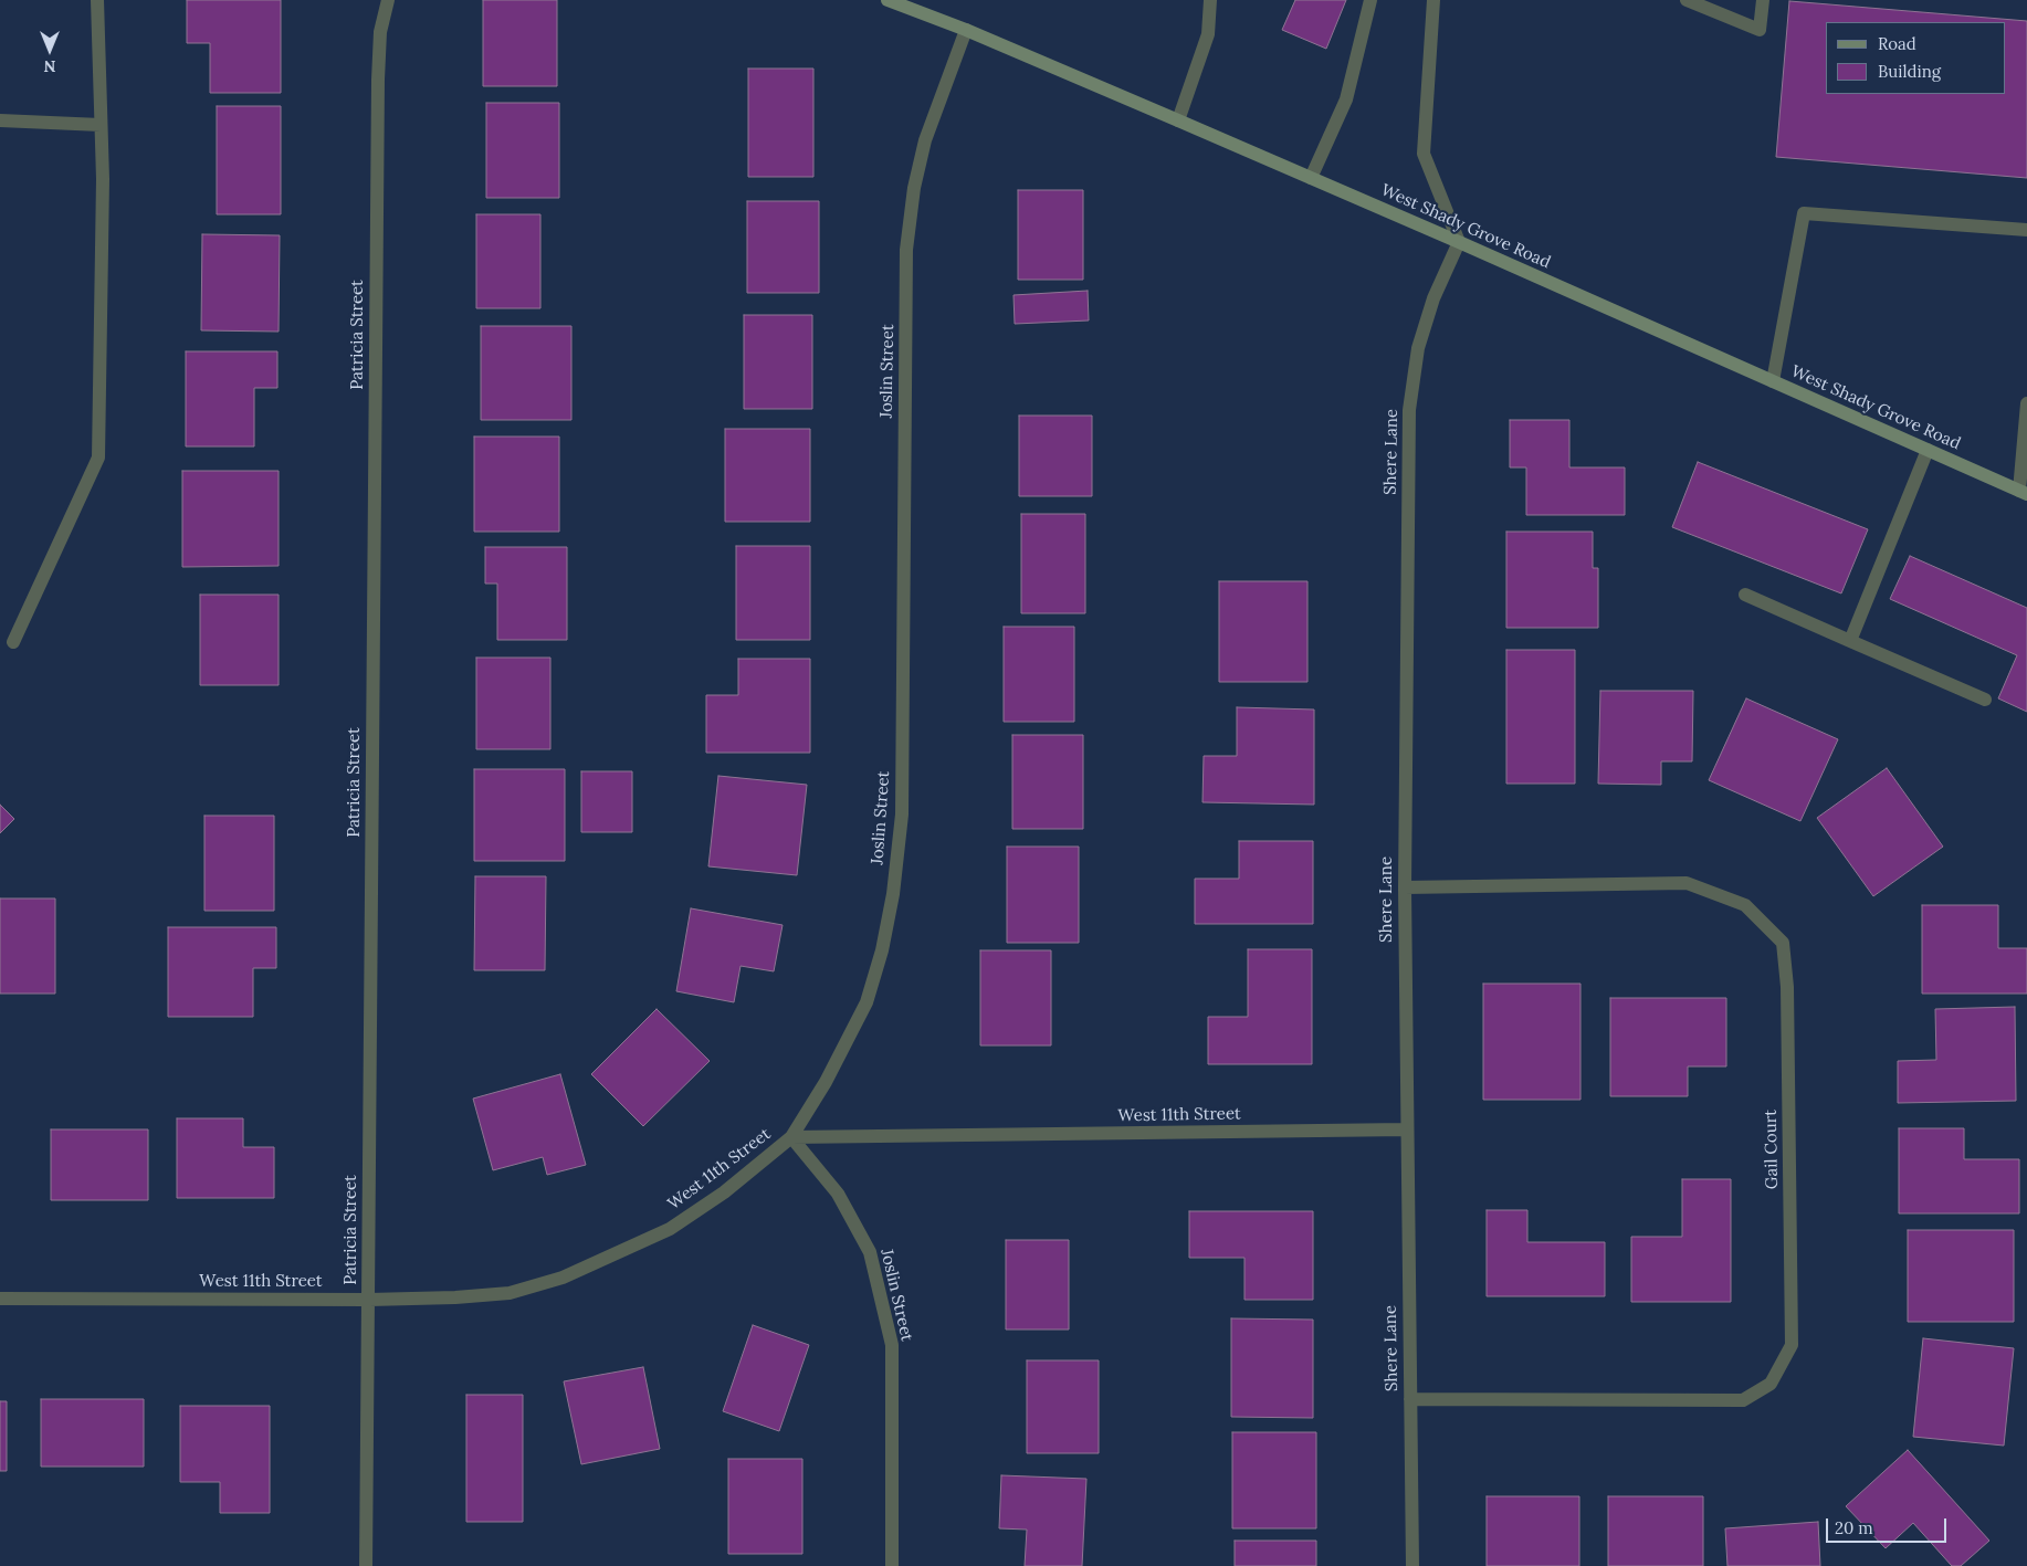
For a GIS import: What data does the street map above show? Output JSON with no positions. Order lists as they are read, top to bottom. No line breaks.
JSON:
{"streets":{"main road":["West Shady Grove Road"],"street":["Patricia Street","Joslin Street","Shere Lane","West 11th Street","Gail Court"]},"crossings":[["West Shady Grove Road","Joslin Street"],["West Shady Grove Road","Shere Lane"],["Patricia Street","West 11th Street"],["Joslin Street","West 11th Street"],["Shere Lane","West 11th Street"],["Shere Lane","Gail Court"]],"legend":["Road","Building"],"scale_bar":"20 m","north":"bottom"}
